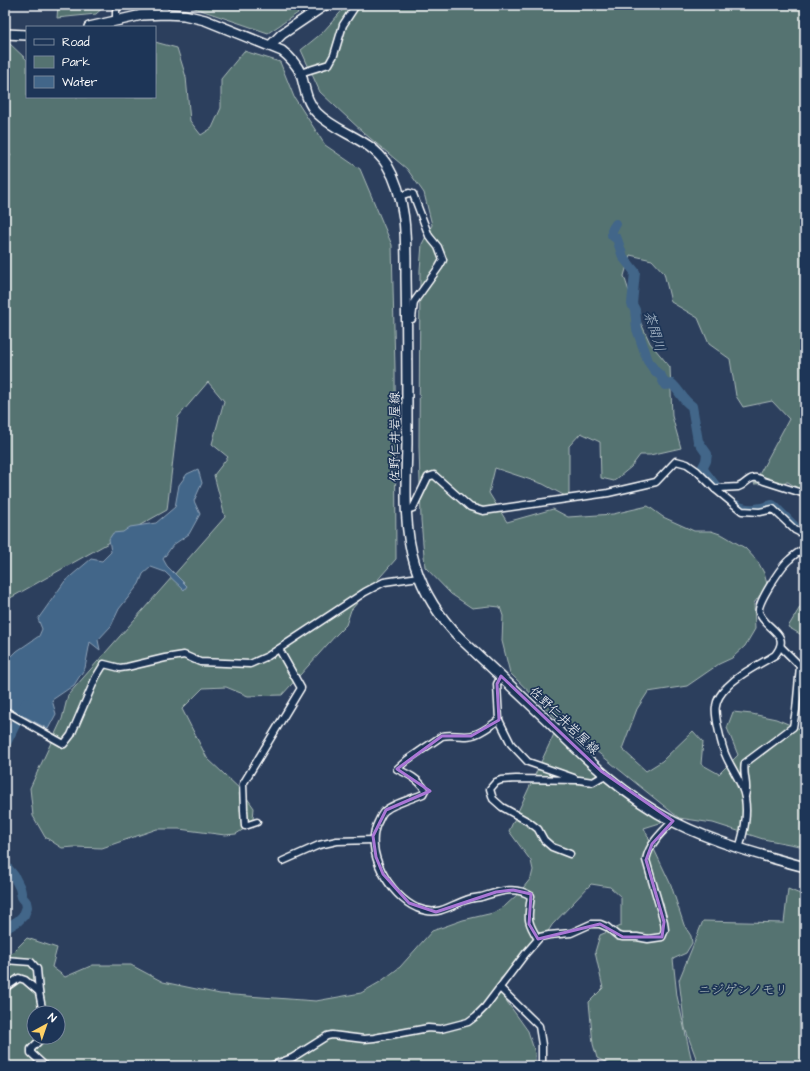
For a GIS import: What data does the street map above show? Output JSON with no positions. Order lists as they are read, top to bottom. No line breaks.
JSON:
{"streets":{"main road":["佐野仁井岩屋線"]},"water":["茶間川"],"parks":["ニジゲンノモリ"],"legend":["Road","Park","Water"],"north":"top right"}
